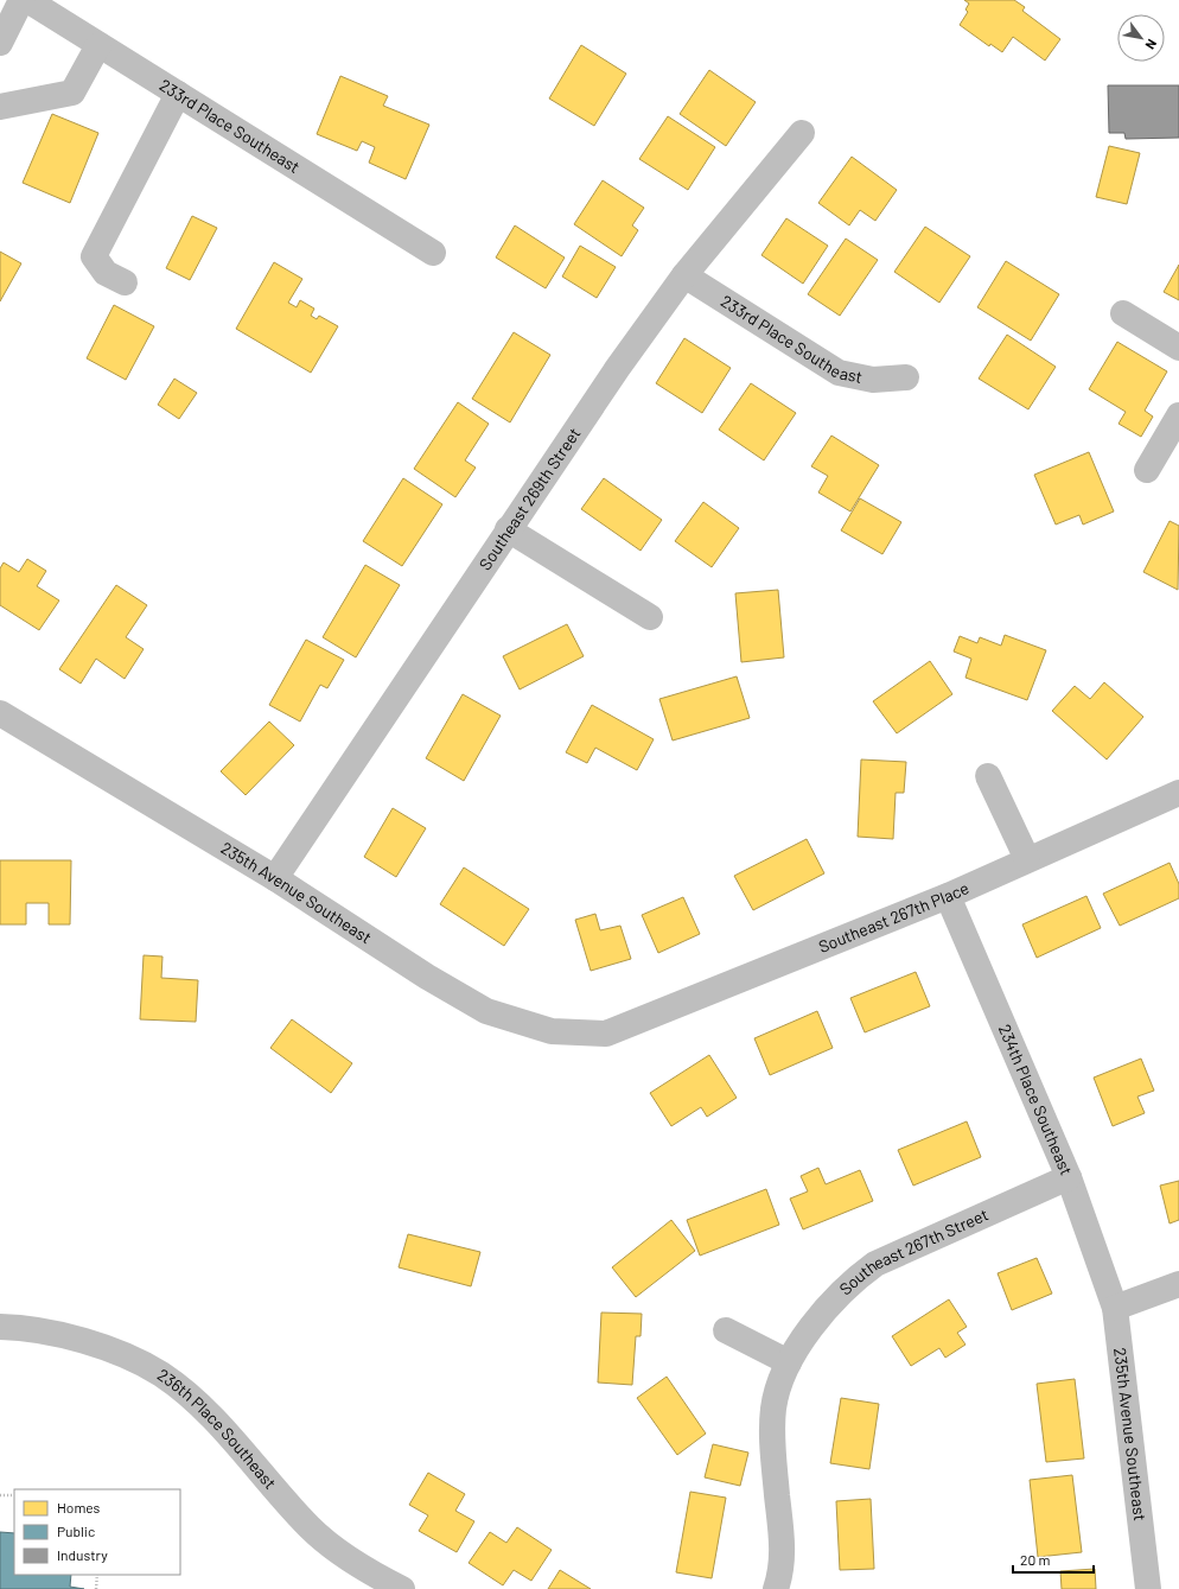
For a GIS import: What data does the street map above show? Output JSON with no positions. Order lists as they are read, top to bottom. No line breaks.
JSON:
{"streets":{"street":["233rd Place Southeast","Southeast 269th Street","235th Avenue Southeast","Southeast 267th Place","234th Place Southeast","Southeast 267th Street","236th Place Southeast"]},"crossings":[["233rd Place Southeast","Southeast 269th Street"],["Southeast 269th Street","235th Avenue Southeast"],["235th Avenue Southeast","Southeast 267th Place"],["235th Avenue Southeast","234th Place Southeast"],["Southeast 267th Place","234th Place Southeast"],["234th Place Southeast","Southeast 267th Street"]],"legend":["Homes","Public","Industry"],"scale_bar":"20 m","north":"bottom right"}
